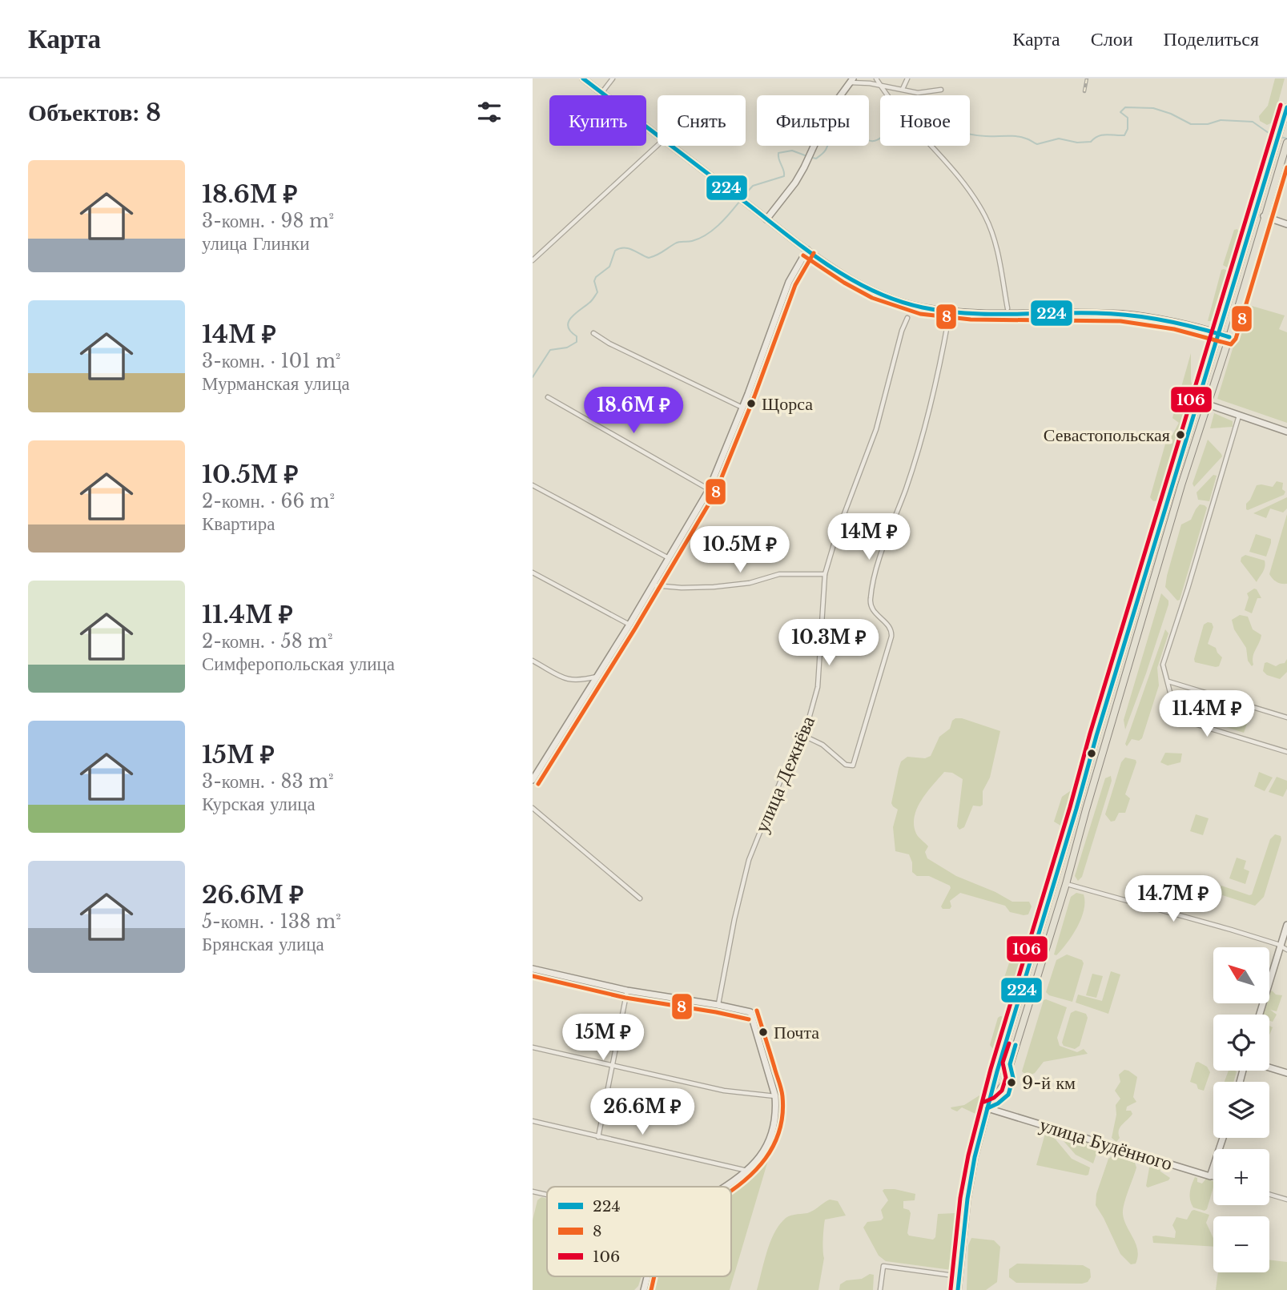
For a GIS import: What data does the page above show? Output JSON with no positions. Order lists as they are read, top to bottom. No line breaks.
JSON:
{"streets":{"main road":["улица Будённого"],"street":["улица Дежнёва"]},"places":["Щорса","Севастопольская","Почта","9-й км"],"lines":["transit line 224","transit line 106","transit line 8"],"legend":["224","8","106"],"north":"top left","page":{"header":"Карта","nav":["Карта","Слои","Поделиться"],"heading":"Объектов: 8","chip":["Купить","Снять","Фильтры","Новое"],"list":[{"name":"18.6M ₽","note":"3-комн. · 98 m² · улица Глинки"},{"name":"14M ₽","note":"3-комн. · 101 m² · Мурманская улица"},{"name":"10.5M ₽","note":"2-комн. · 66 m² · Квартира"},{"name":"11.4M ₽","note":"2-комн. · 58 m² · Симферопольская улица"},{"name":"15M ₽","note":"3-комн. · 83 m² · Курская улица"},{"name":"26.6M ₽","note":"5-комн. · 138 m² · Брянская улица"}],"price":["18.6M ₽","14M ₽","10.5M ₽","10.3M ₽","11.4M ₽","14.7M ₽","15M ₽","26.6M ₽"],"map_buttons":["+","−"]}}
